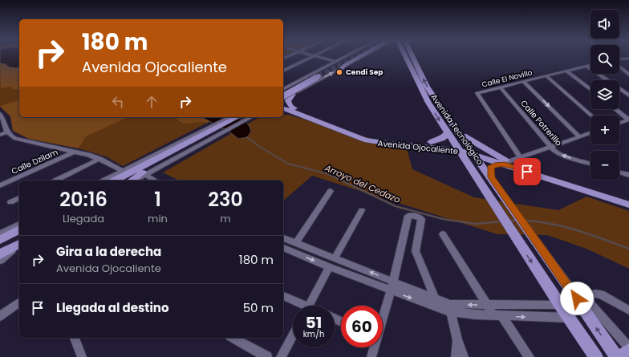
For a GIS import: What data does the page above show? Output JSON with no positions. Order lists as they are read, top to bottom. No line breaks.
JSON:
{"streets":{"main road":["Avenida Tecnológico","Avenida Ojocaliente"],"street":["Calle El Novillo","Calle Potrerillo","Calle Dzilam"]},"crossings":[["Calle El Novillo","Calle Potrerillo"],["Avenida Tecnológico","Avenida Ojocaliente"]],"water":["Arroyo del Cedazo"],"places":["Cendi Sep"],"page":{"map_buttons":["+","−"],"turn":["180 m","Avenida Ojocaliente"],"eta":["20:16","Llegada","1","min","230","m"],"list":[{"name":"Gira a la derecha","note":"Avenida Ojocaliente","value":"180 m"},{"name":"Llegada al destino","value":"50 m"}],"speed":"51 km/h","limit":"60"}}
